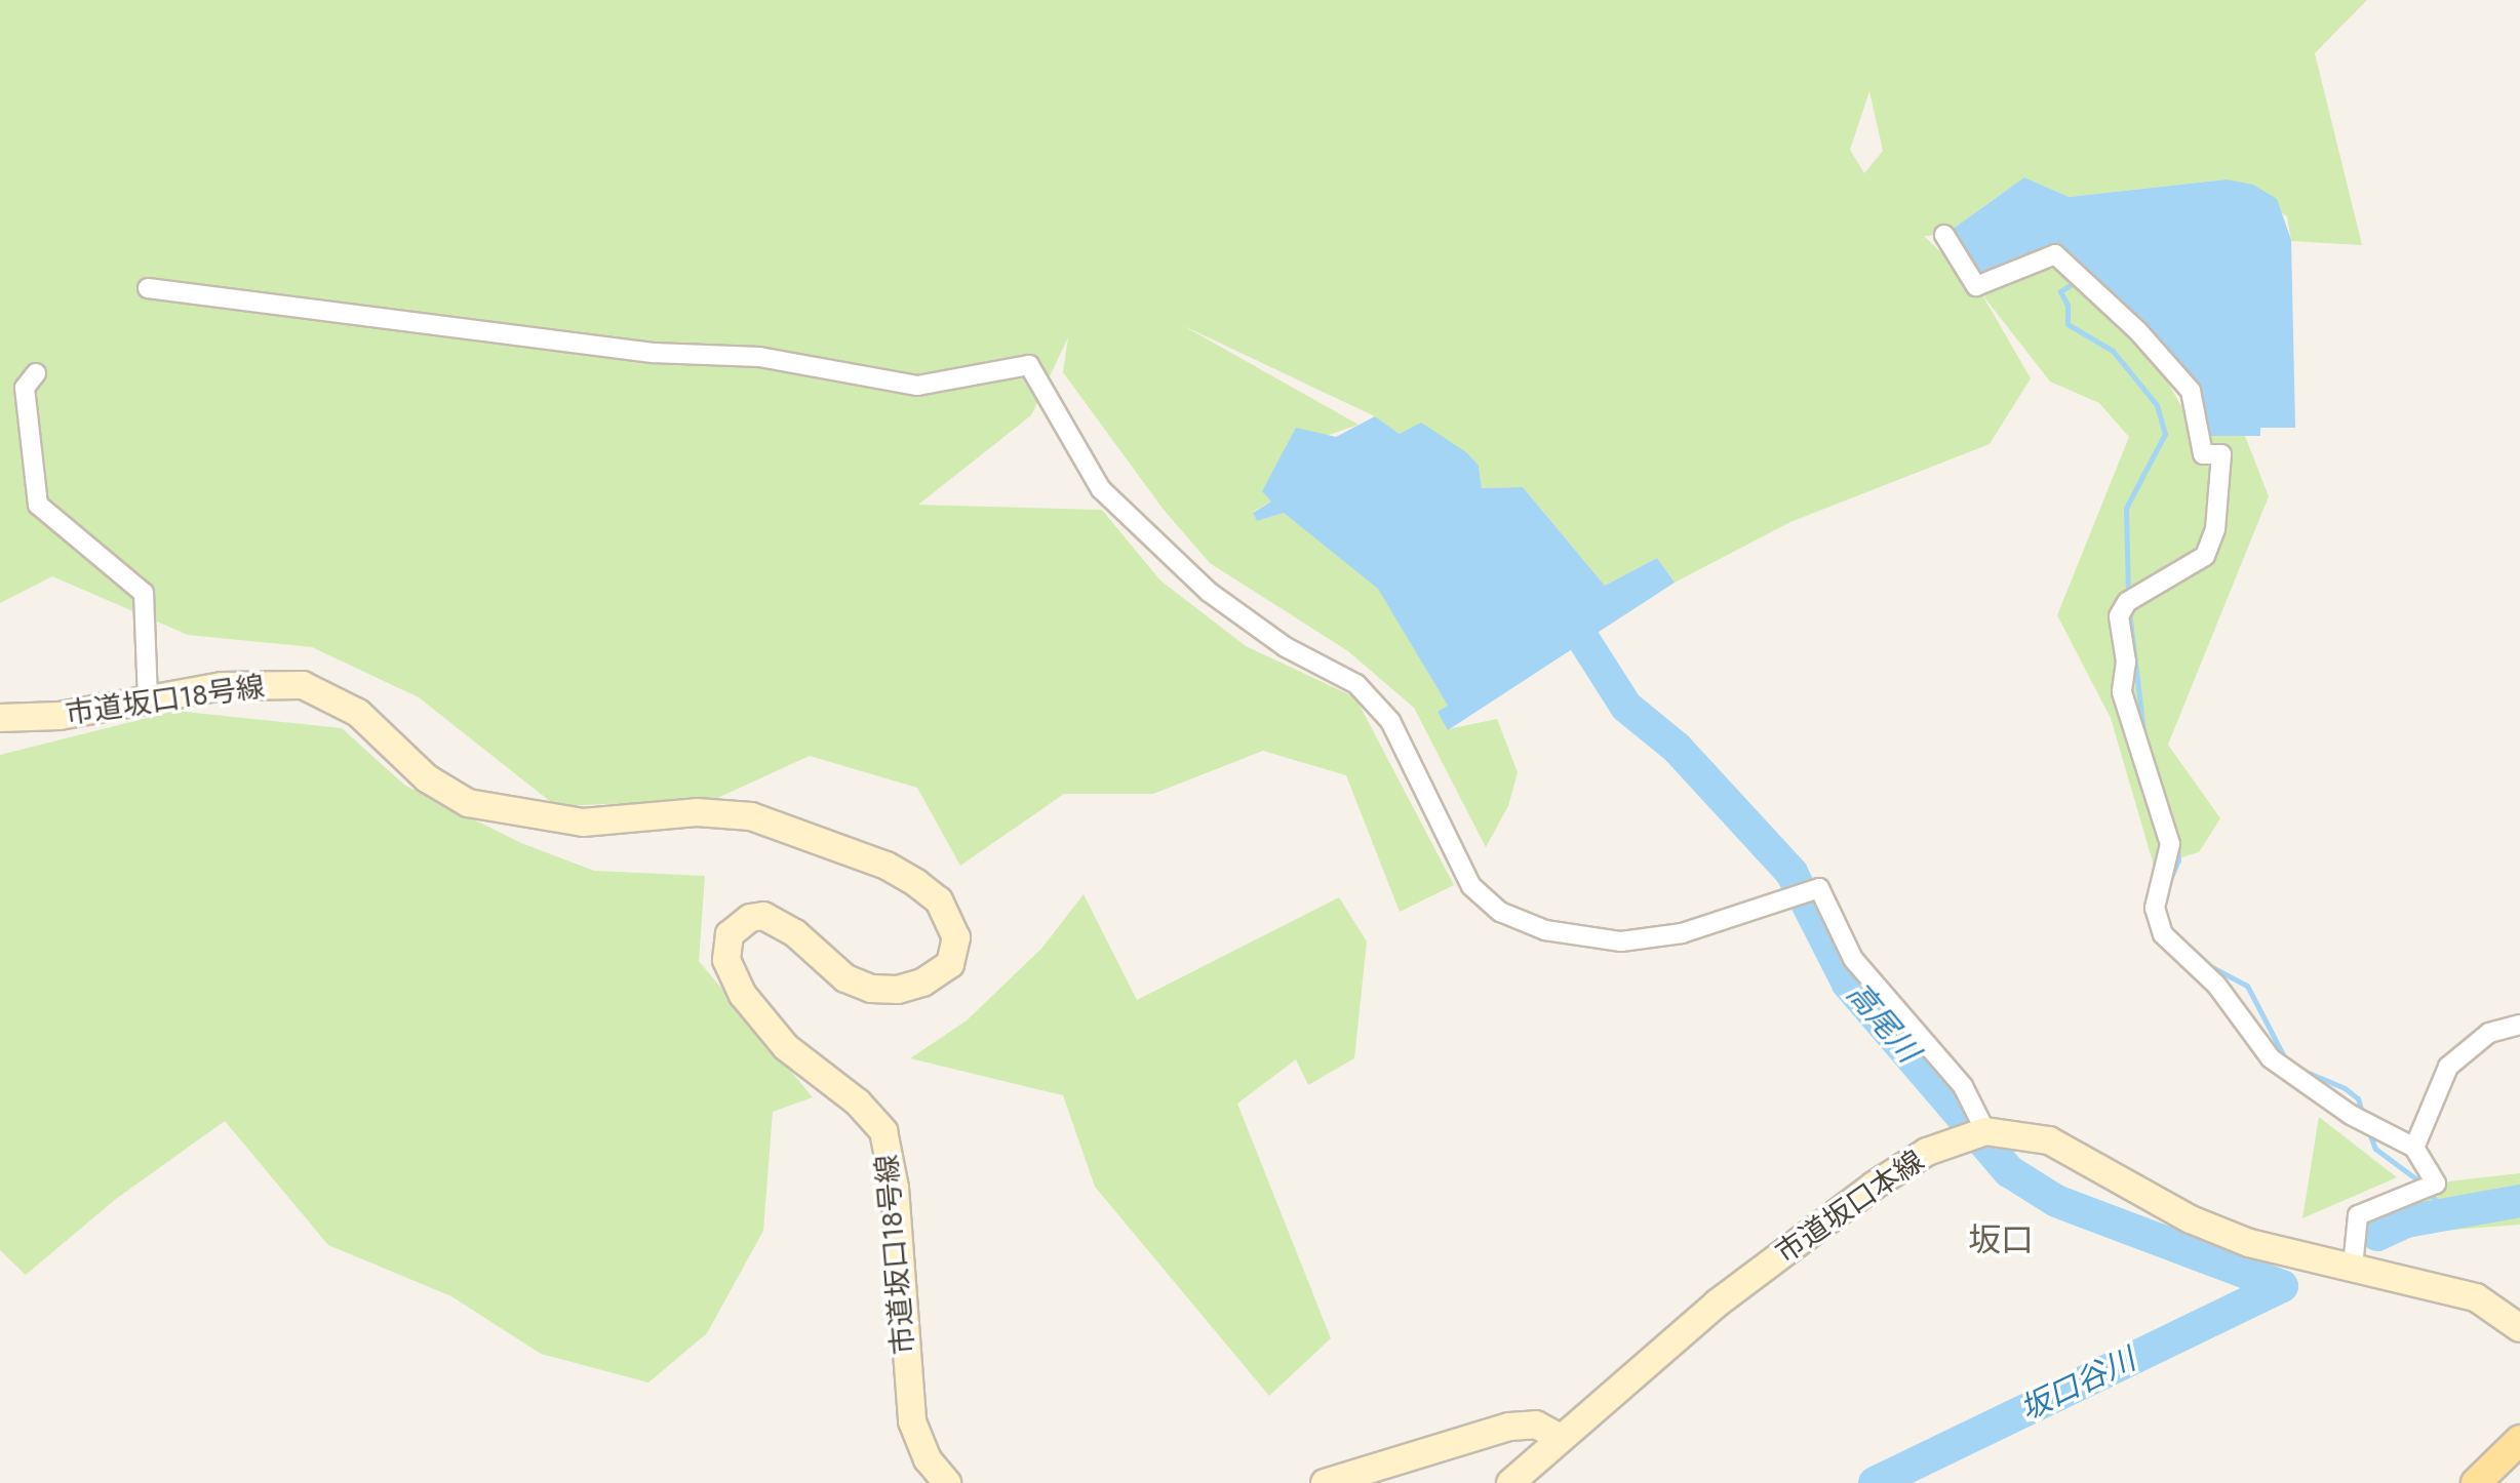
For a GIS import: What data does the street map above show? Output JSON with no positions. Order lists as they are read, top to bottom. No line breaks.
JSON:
{"streets":{"street":["市道坂口18号線","市道坂口本線"]},"districts":["坂口"],"water":["高尾川","坂口谷川"]}
